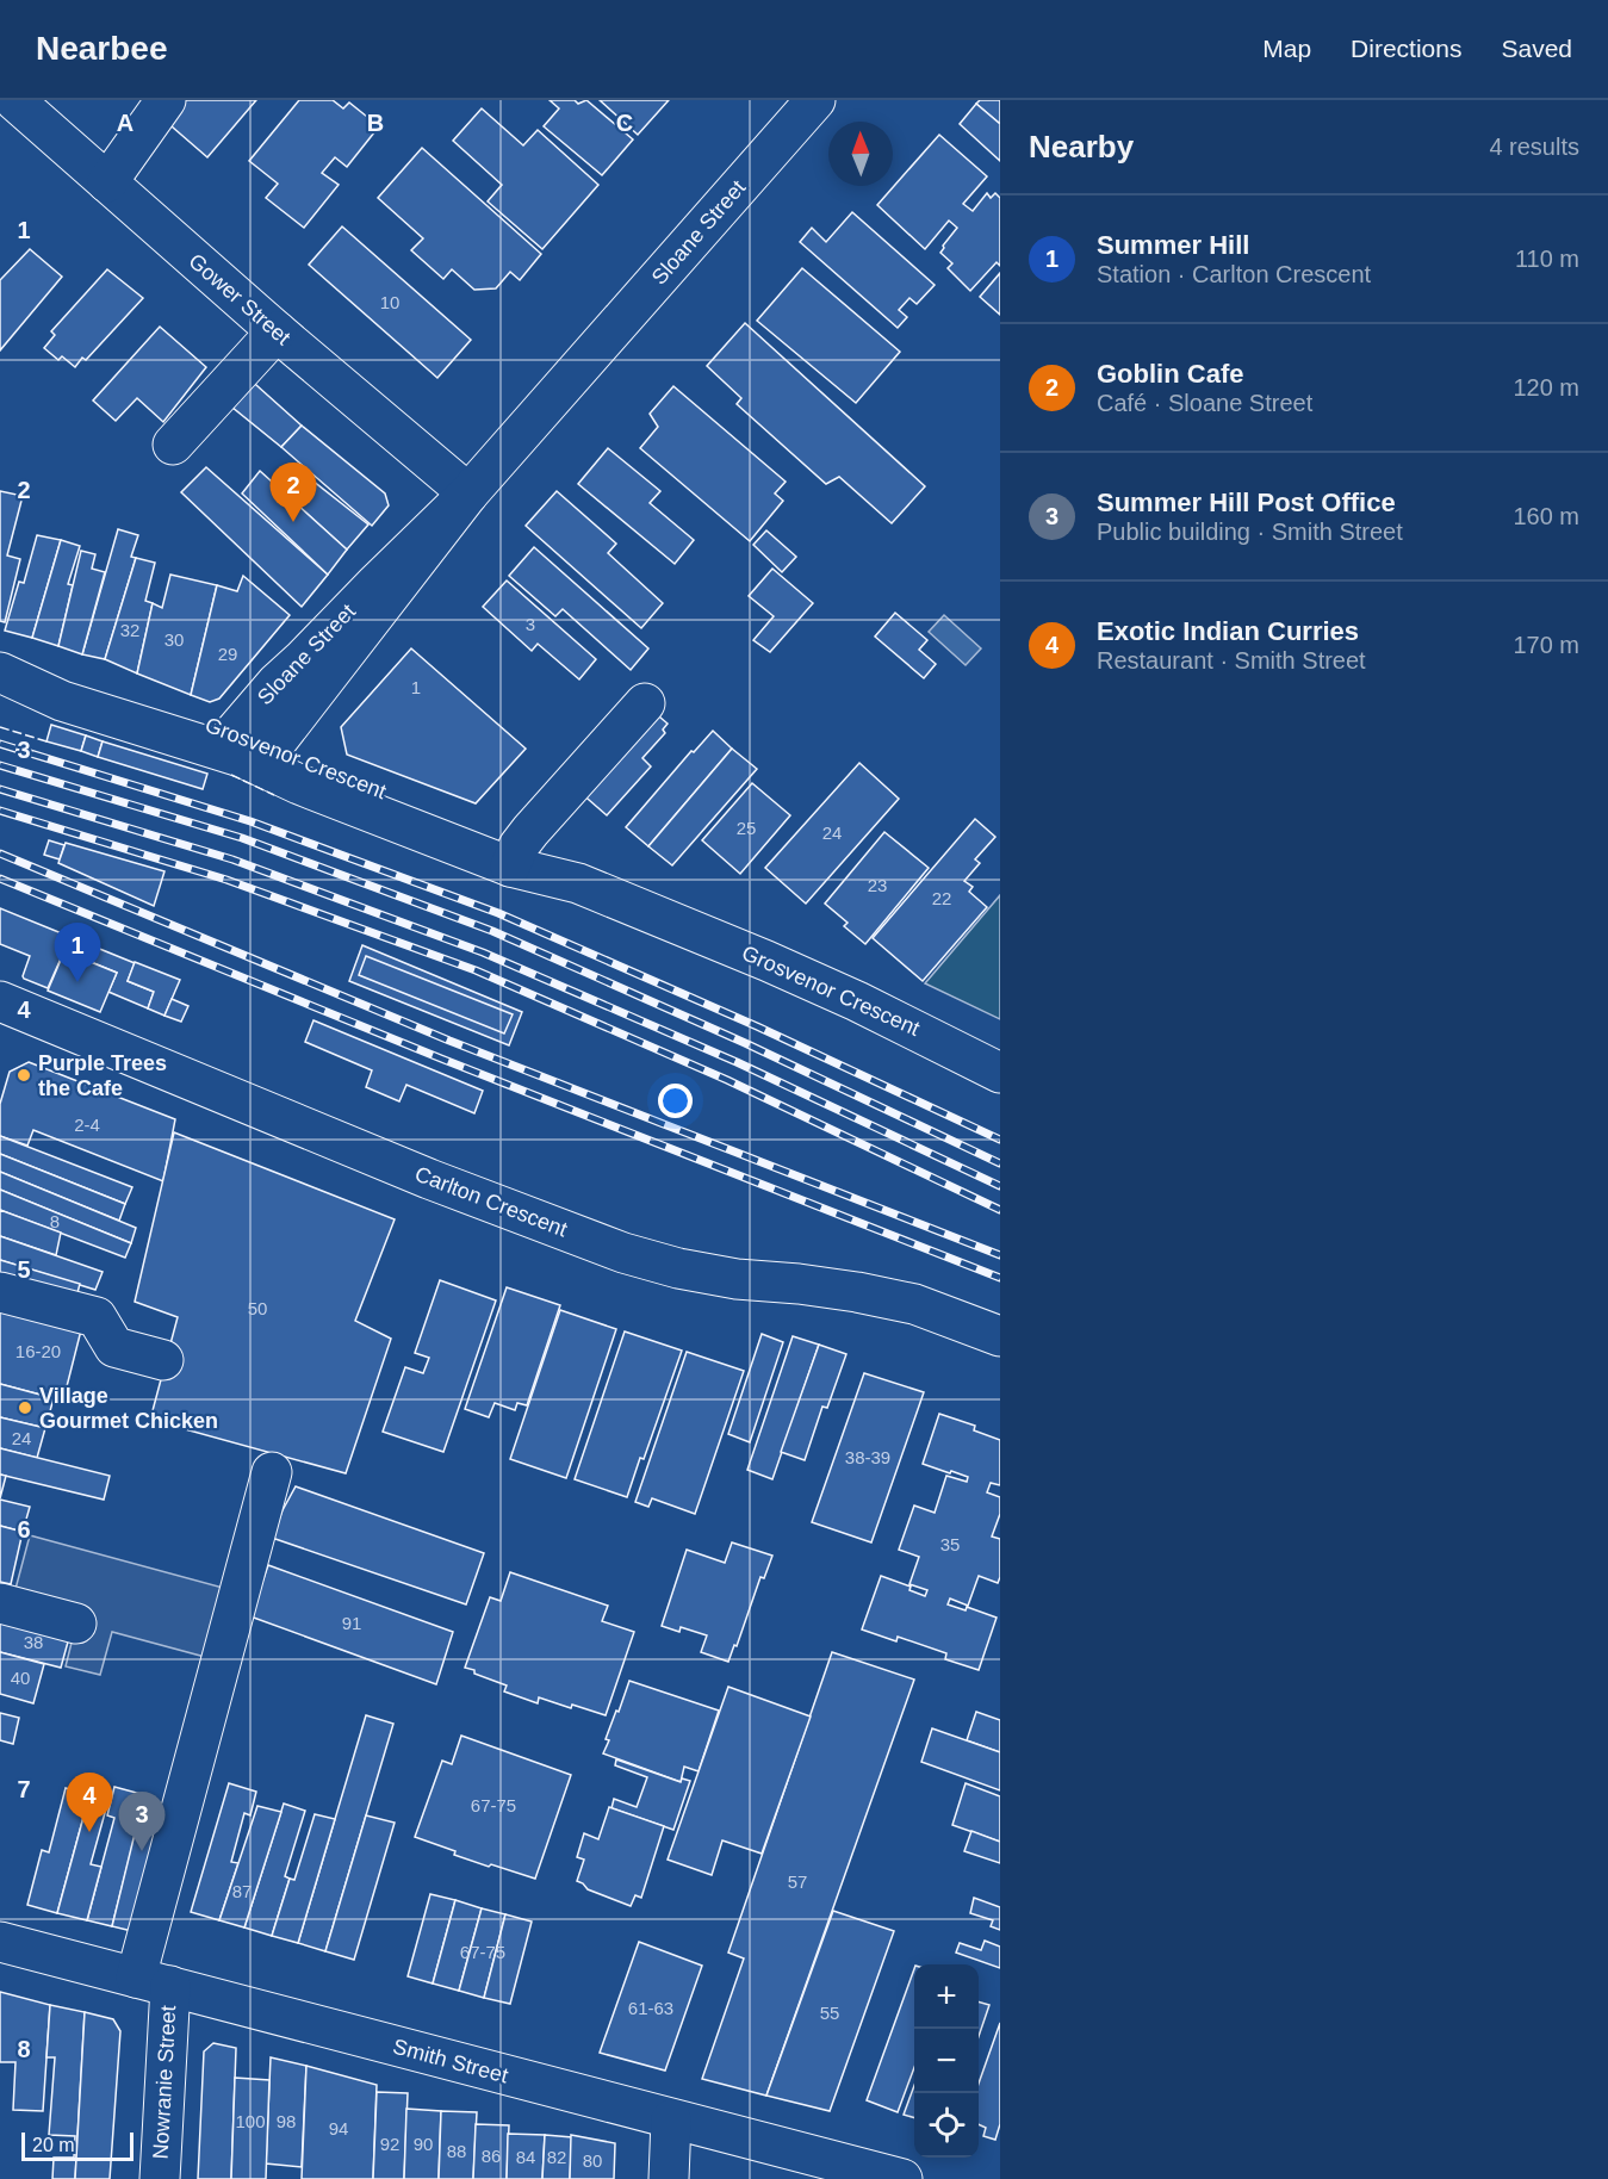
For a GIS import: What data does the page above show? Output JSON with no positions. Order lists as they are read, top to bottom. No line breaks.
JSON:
{"streets":{"street":["Sloane Street","Gower Street","Grosvenor Crescent","Carlton Crescent","Smith Street","Nowranie Street"]},"crossings":[["Sloane Street","Gower Street"],["Sloane Street","Grosvenor Crescent"],["Smith Street","Nowranie Street"]],"places":["Purple Trees the Cafe","Village Gourmet Chicken"],"house_numbers":["10","3","32","30","29","1","25","24","23","22","2-4","8","50","16-20","24","38-39","35","91","38","40","67-75","57","87","67-75","61-63","55","100","98","94","92","90","88","86","84","82","80"],"scale_bar":"20 m","north":"top","page":{"header":"Nearbee","nav":["Map","Directions","Saved"],"heading":["Nearby","4 results"],"list":[{"mark":"1","name":"Summer Hill","note":"Station · Carlton Crescent","value":"110 m"},{"mark":"2","name":"Goblin Cafe","note":"Café · Sloane Street","value":"120 m"},{"mark":"3","name":"Summer Hill Post Office","note":"Public building · Smith Street","value":"160 m"},{"mark":"4","name":"Exotic Indian Curries","note":"Restaurant · Smith Street","value":"170 m"}],"pins":["2","1","4","3"],"map_buttons":["+","−"],"scale":"20 m"},"grid":{"columns":["A","B","C"],"rows":["1","2","3","4","5","6","7","8"]}}
